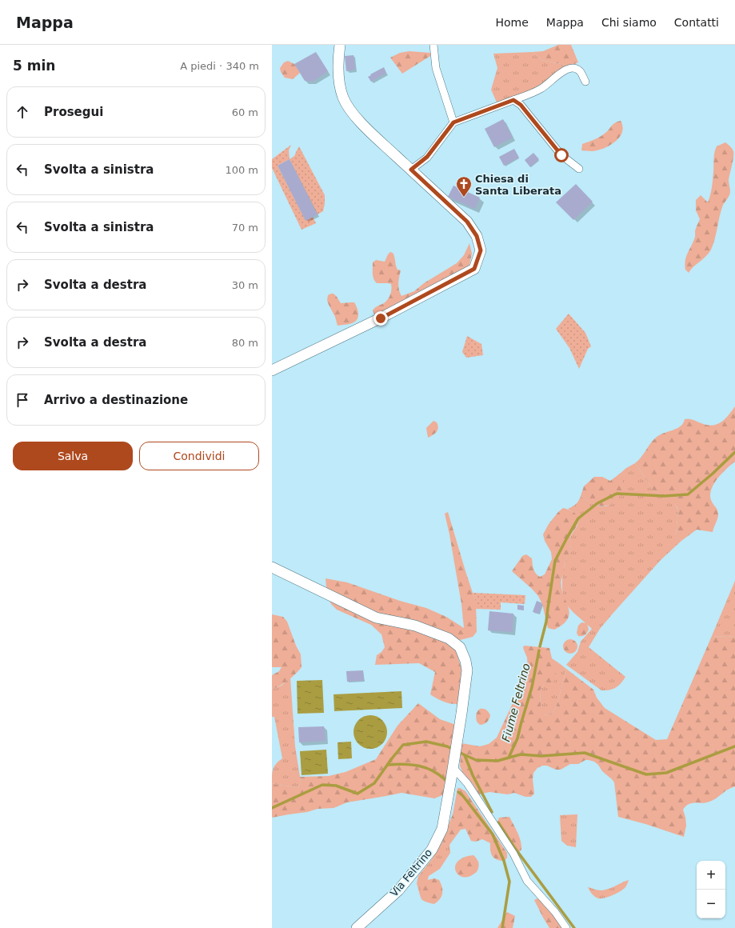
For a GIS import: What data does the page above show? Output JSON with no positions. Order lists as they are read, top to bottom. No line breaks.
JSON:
{"streets":{"street":["Via Feltrino"]},"water":["Fiume Feltrino"],"places":{"church":["Chiesa di Santa Liberata"]},"page":{"header":"Mappa","nav":["Home","Mappa","Chi siamo","Contatti"],"heading":["5 min","A piedi · 340 m"],"list":[["Prosegui","60 m"],["Svolta a sinistra","100 m"],["Svolta a sinistra","70 m"],["Svolta a destra","30 m"],["Svolta a destra","80 m"],"Arrivo a destinazione"],"buttons":["Salva","Condividi"],"map_buttons":["+","−"]}}
